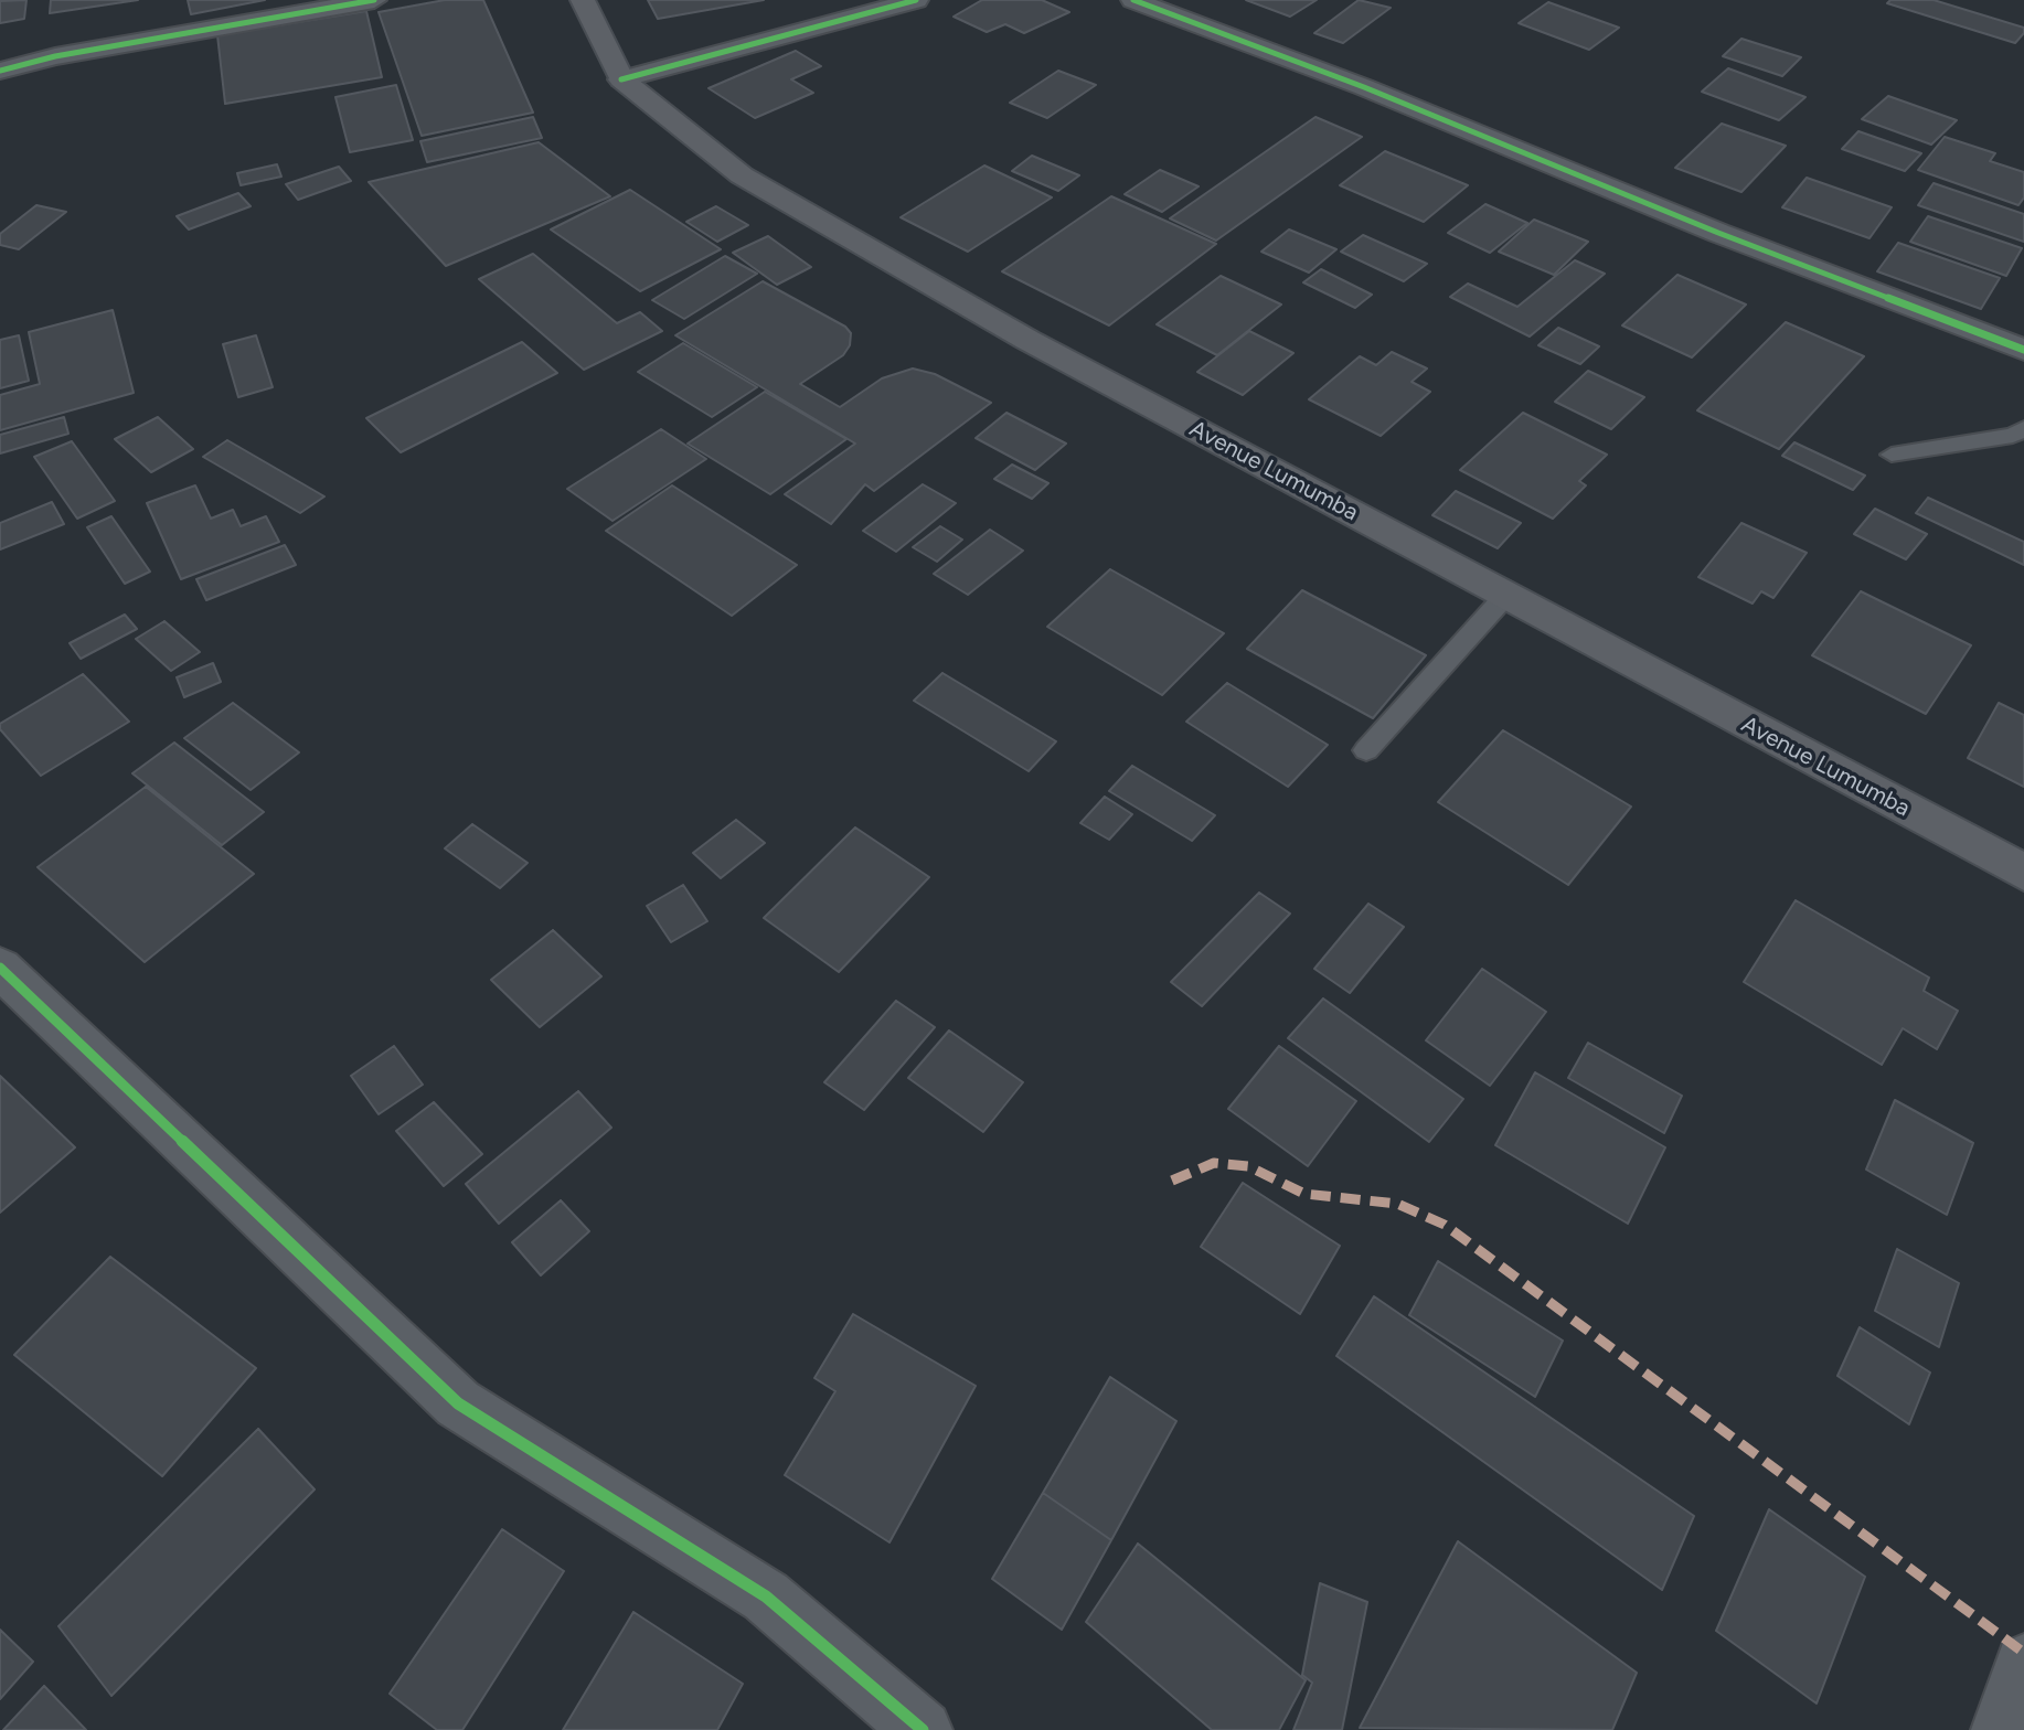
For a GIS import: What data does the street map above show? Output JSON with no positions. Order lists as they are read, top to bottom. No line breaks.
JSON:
{"streets":{"main road":["Avenue Lumumba"]}}
